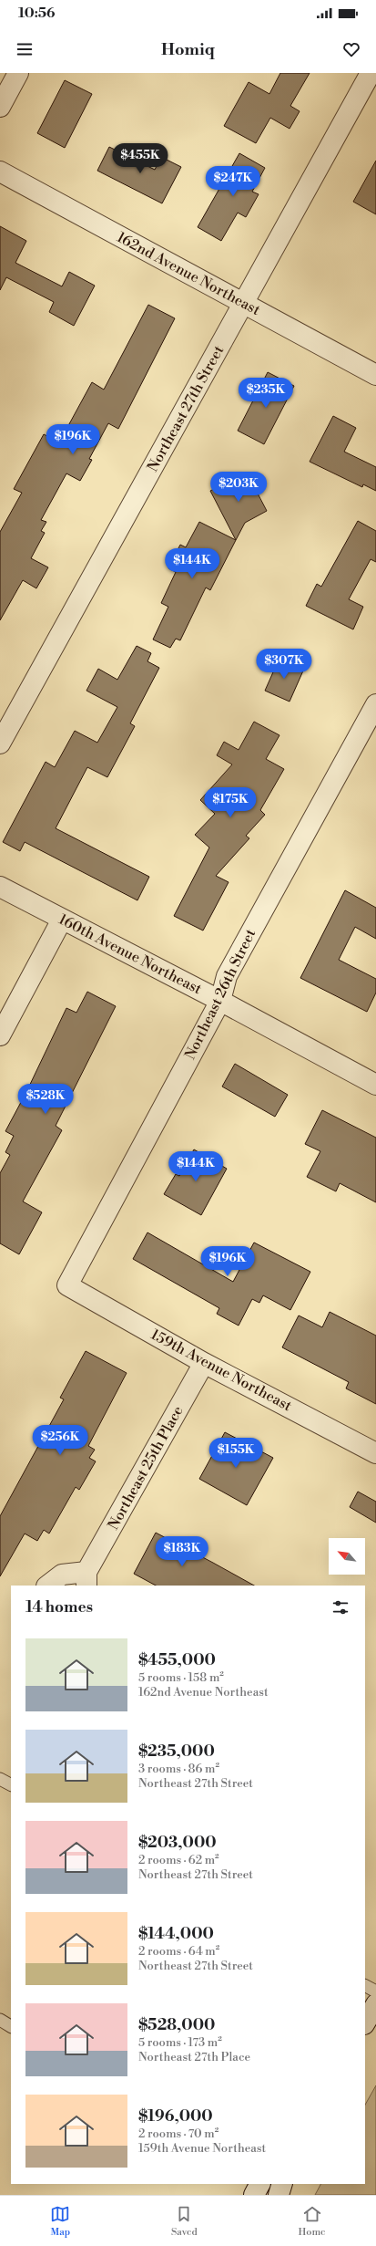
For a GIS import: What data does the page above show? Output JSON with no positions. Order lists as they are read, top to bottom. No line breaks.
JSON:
{"streets":{"street":["162nd Avenue Northeast","Northeast 27th Street","160th Avenue Northeast","Northeast 26th Street","159th Avenue Northeast","Northeast 25th Place"]},"crossings":[["162nd Avenue Northeast","Northeast 27th Street"],["160th Avenue Northeast","Northeast 26th Street"],["Northeast 26th Street","159th Avenue Northeast"],["159th Avenue Northeast","Northeast 25th Place"]],"north":"top left","page":{"status":"10:56","header":"Homiq","price":["$455K","$247K","$235K","$196K","$203K","$144K","$307K","$175K","$528K","$144K","$196K","$256K","$155K","$183K"],"heading":"14 homes","list":[{"name":"$455,000","note":"5 rooms · 158 m² · 162nd Avenue Northeast"},{"name":"$235,000","note":"3 rooms · 86 m² · Northeast 27th Street"},{"name":"$203,000","note":"2 rooms · 62 m² · Northeast 27th Street"},{"name":"$144,000","note":"2 rooms · 64 m² · Northeast 27th Street"},{"name":"$528,000","note":"5 rooms · 173 m² · Northeast 27th Place"},{"name":"$196,000","note":"2 rooms · 70 m² · 159th Avenue Northeast"}],"tabs":["Map","Saved","Home"]}}
